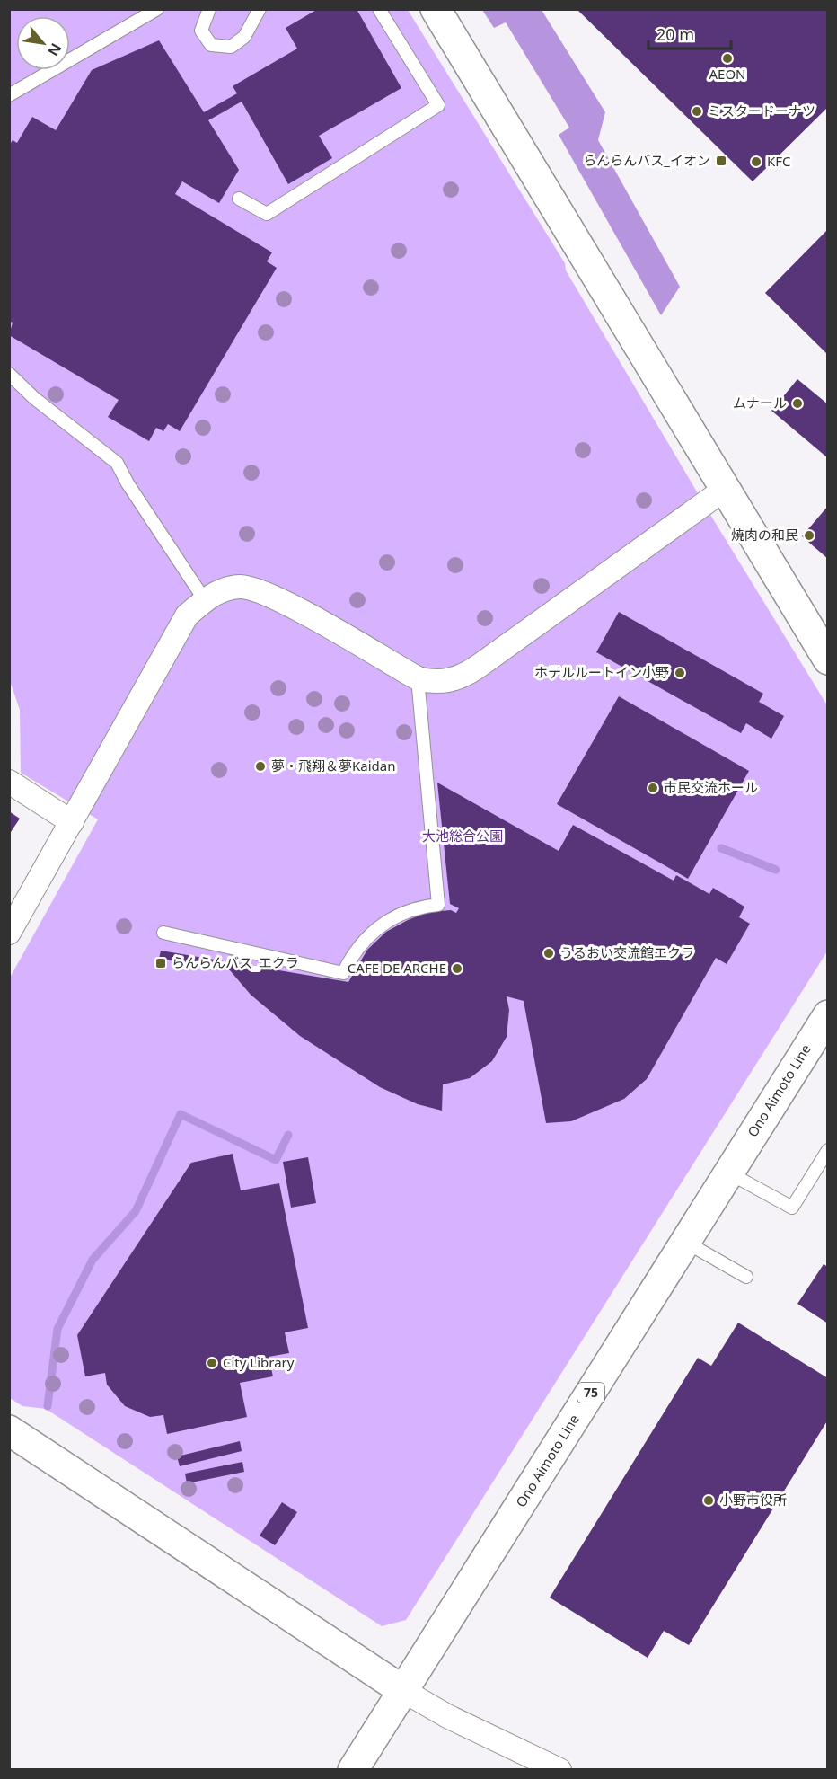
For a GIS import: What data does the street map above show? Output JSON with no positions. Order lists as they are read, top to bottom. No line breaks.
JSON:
{"streets":{"street":["Ono Aimoto Line","75"]},"parks":["大池総合公園"],"places":{"other":["AEON","ミスタードーナツ","KFC","ムナール","焼肉の和民","ホテルルートイン小野","夢・飛翔＆夢Kaidan","市民交流ホール","うるおい交流館エクラ","CAFE DE ARCHE","City Library","小野市役所"],"transit":["らんらんバス_イオン","らんらんバス_エクラ"]},"scale_bar":"20 m","north":"bottom right"}
